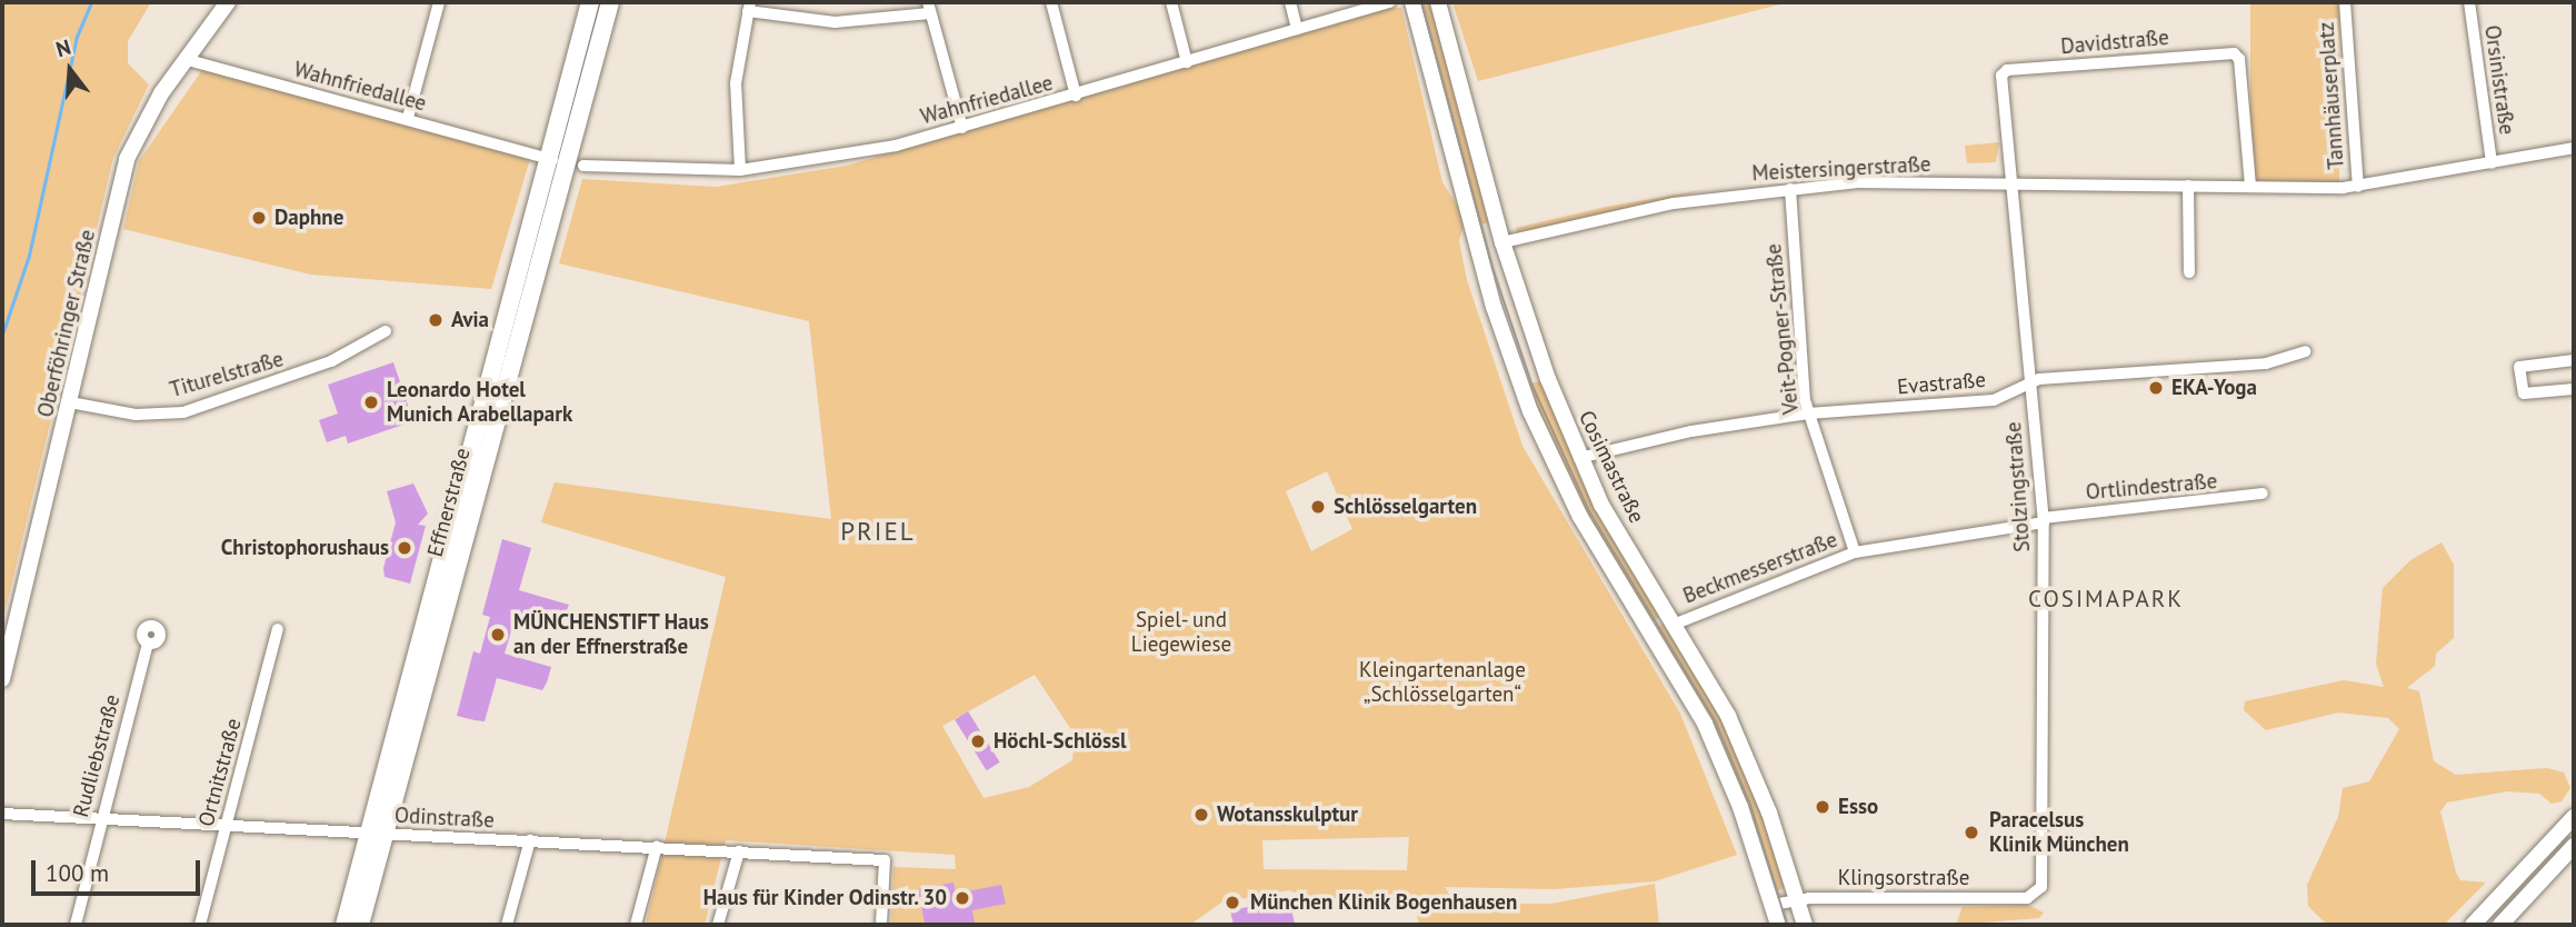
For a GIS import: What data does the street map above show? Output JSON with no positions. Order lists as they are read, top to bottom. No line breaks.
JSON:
{"streets":{"main road":["Oberföhringer Straße","Cosimastraße","Effnerstraße"],"street":["Davidstraße","Orsinistraße","Wahnfriedallee","Tannhäuserplatz","Meistersingerstraße","Veit-Pogner-Straße","Titurelstraße","Evastraße","Stolzingstraße","Ortlindestraße","Beckmesserstraße","Rudliebstraße","Ortnitstraße","Odinstraße","Klingsorstraße"]},"crossings":[["Davidstraße","Meistersingerstraße"],["Davidstraße","Stolzingstraße"],["Orsinistraße","Meistersingerstraße"],["Wahnfriedallee","Oberföhringer Straße"],["Wahnfriedallee","Effnerstraße"],["Tannhäuserplatz","Meistersingerstraße"],["Meistersingerstraße","Veit-Pogner-Straße"],["Meistersingerstraße","Cosimastraße"],["Meistersingerstraße","Stolzingstraße"],["Oberföhringer Straße","Titurelstraße"],["Veit-Pogner-Straße","Evastraße"],["Veit-Pogner-Straße","Beckmesserstraße"],["Evastraße","Cosimastraße"],["Evastraße","Stolzingstraße"],["Cosimastraße","Beckmesserstraße"],["Cosimastraße","Klingsorstraße"],["Stolzingstraße","Ortlindestraße"],["Stolzingstraße","Beckmesserstraße"],["Stolzingstraße","Klingsorstraße"],["Ortlindestraße","Beckmesserstraße"],["Effnerstraße","Odinstraße"],["Rudliebstraße","Odinstraße"],["Ortnitstraße","Odinstraße"]],"districts":["PRIEL","COSIMAPARK"],"parks":["Spiel- und Liegewiese","Kleingartenanlage „Schlösselgarten“"],"places":["Daphne","Avia","EKA-Yoga","Leonardo Hotel Munich Arabellapark","Schlösselgarten","Christophorushaus","MÜNCHENSTIFT Haus an der Effnerstraße","Höchl-Schlössl","Esso","Wotansskulptur","Paracelsus Klinik München","Haus für Kinder Odinstr. 30","München Klinik Bogenhausen"],"scale_bar":"100 m","north":"top"}
